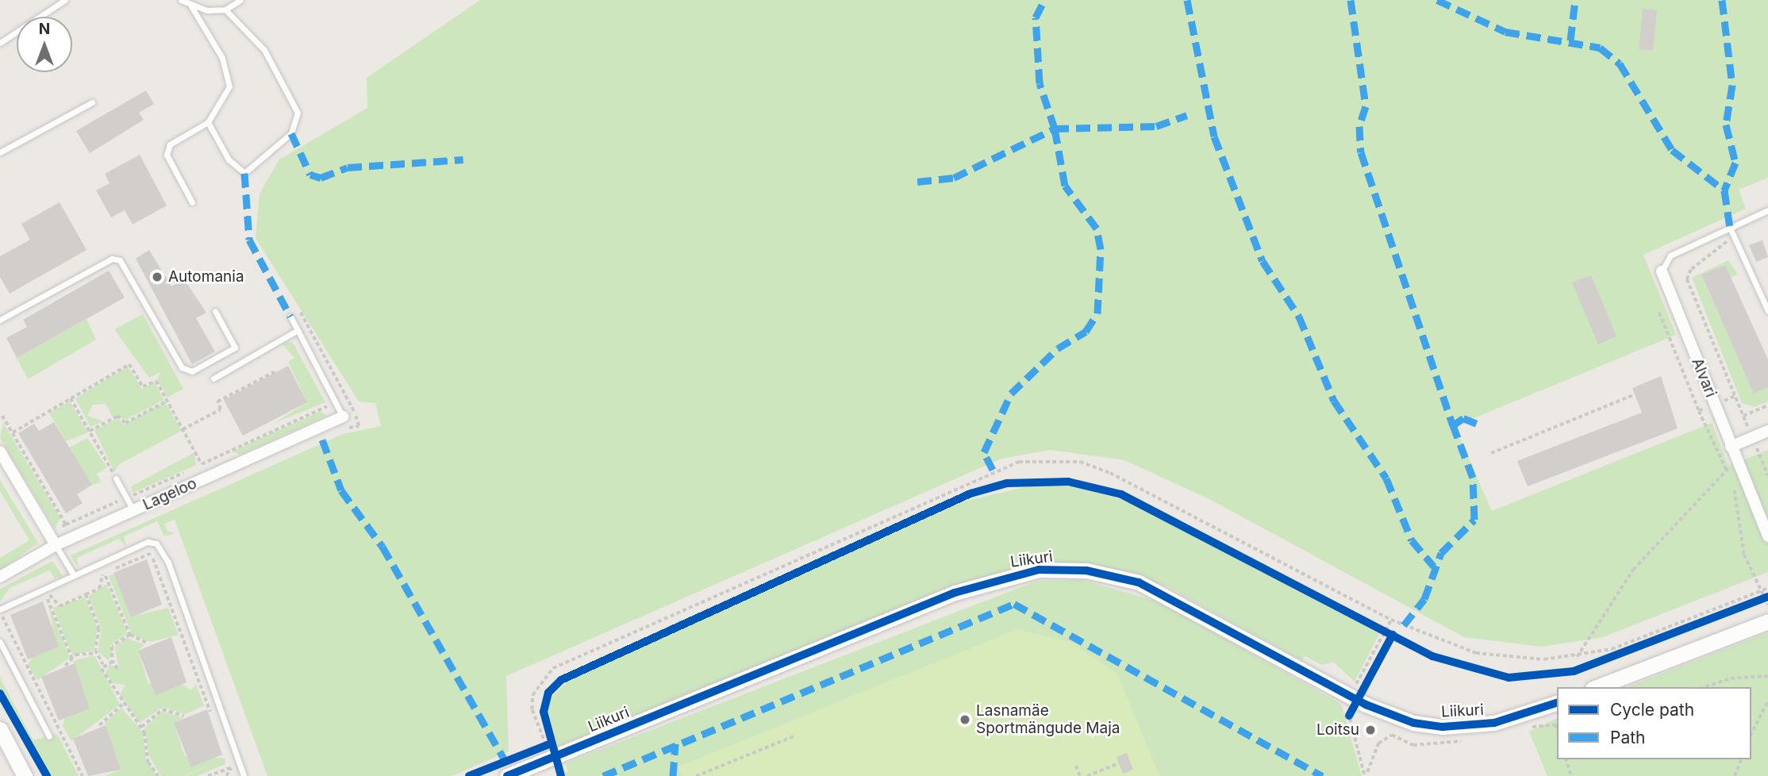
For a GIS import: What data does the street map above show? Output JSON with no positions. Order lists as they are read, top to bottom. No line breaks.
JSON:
{"streets":{"street":["Alvari","Lageloo","Liikuri"]},"places":["Automania","Lasnamäe Sportmängude Maja","Loitsu"],"legend":["Cycle path","Path"],"north":"top"}
